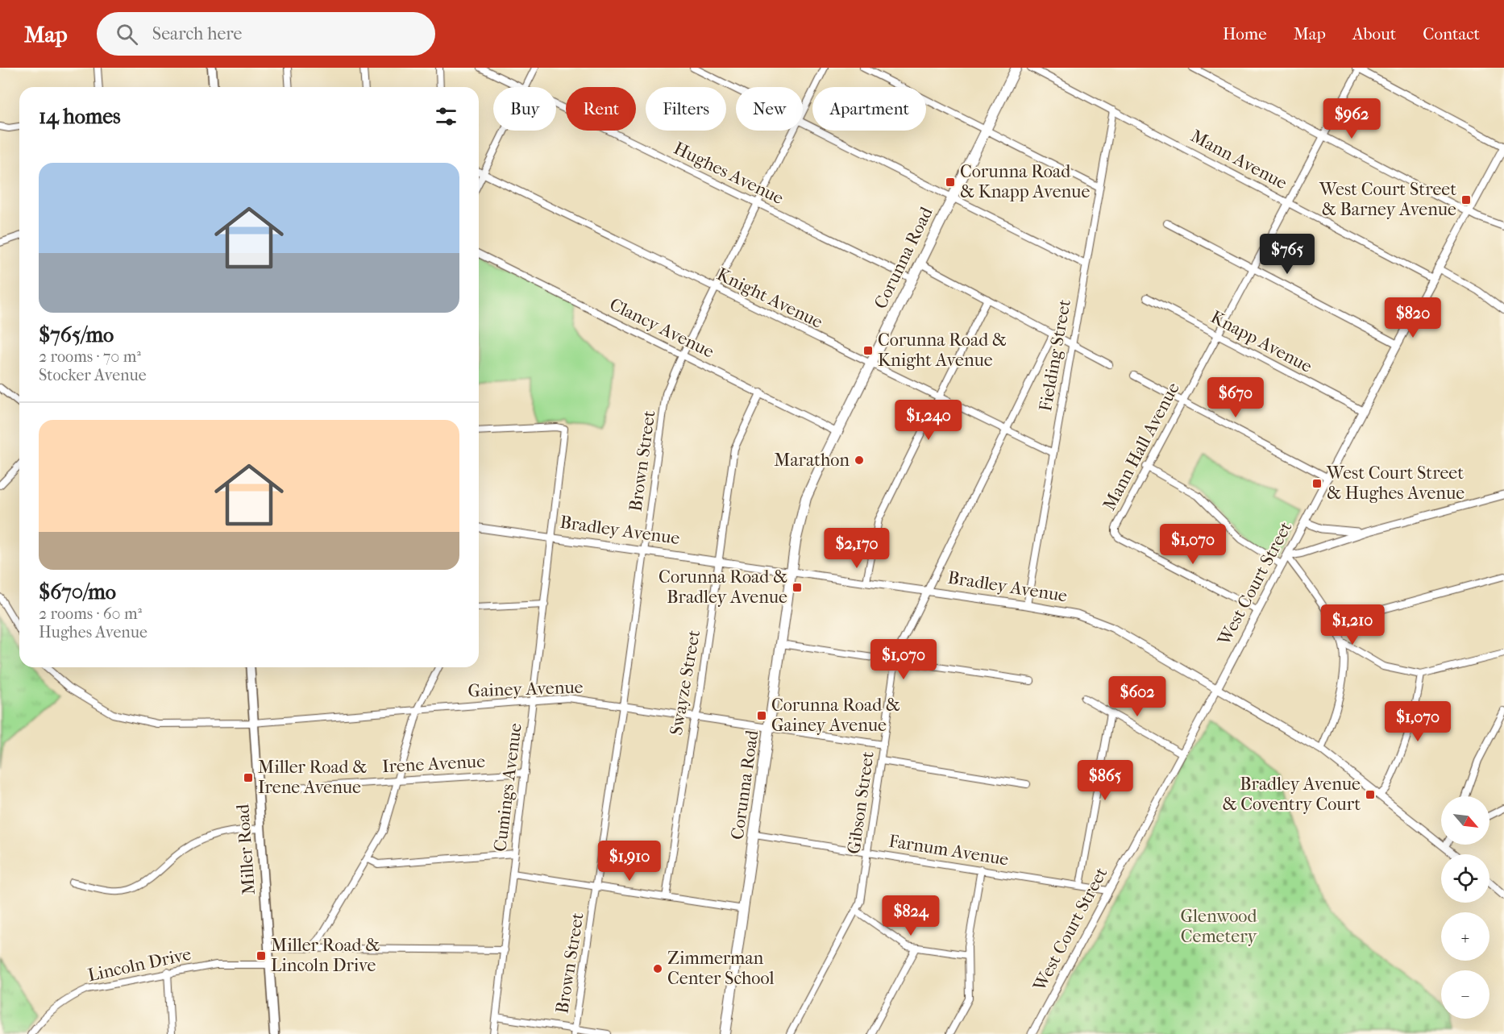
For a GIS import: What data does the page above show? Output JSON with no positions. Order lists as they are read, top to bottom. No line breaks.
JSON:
{"streets":{"main road":["Corunna Road","Miller Road"],"street":["Mann Avenue","Hughes Avenue","Knight Avenue","Clancy Avenue","Knapp Avenue","Fielding Street","Mann Hall Avenue","Brown Street","Bradley Avenue","West Court Street","Swayze Street","Gainey Avenue","Irene Avenue","Cumings Avenue","Gibson Street","Farnum Avenue","Lincoln Drive"]},"crossings":[["Mann Avenue","Fielding Street"],["Mann Avenue","Mann Hall Avenue"],["Mann Avenue","West Court Street"],["Hughes Avenue","Corunna Road"],["Hughes Avenue","Brown Street"],["Corunna Road","Knight Avenue"],["Corunna Road","Clancy Avenue"],["Corunna Road","Bradley Avenue"],["Corunna Road","Gainey Avenue"],["Corunna Road","Farnum Avenue"],["Knight Avenue","Fielding Street"],["Knight Avenue","Brown Street"],["Knight Avenue","Gibson Street"],["Clancy Avenue","Brown Street"],["Clancy Avenue","Swayze Street"],["Knapp Avenue","Mann Hall Avenue"],["Knapp Avenue","West Court Street"],["Fielding Street","Bradley Avenue"],["Mann Hall Avenue","West Court Street"],["Brown Street","Bradley Avenue"],["Brown Street","Gainey Avenue"],["Bradley Avenue","West Court Street"],["Bradley Avenue","Swayze Street"],["Bradley Avenue","Cumings Avenue"],["Bradley Avenue","Gibson Street"],["West Court Street","Farnum Avenue"],["Swayze Street","Gainey Avenue"],["Gainey Avenue","Cumings Avenue"],["Gainey Avenue","Gibson Street"],["Gainey Avenue","Miller Road"],["Irene Avenue","Cumings Avenue"],["Irene Avenue","Miller Road"],["Gibson Street","Farnum Avenue"],["Miller Road","Lincoln Drive"]],"parks":["Glenwood Cemetery"],"places":{"transit":["Corunna Road & Knapp Avenue","West Court Street & Barney Avenue","Corunna Road & Knight Avenue","West Court Street & Hughes Avenue","Corunna Road & Bradley Avenue","Corunna Road & Gainey Avenue","Miller Road & Irene Avenue","Bradley Avenue & Coventry Court","Miller Road & Lincoln Drive"],"other":["Marathon","Zimmerman Center School"]},"north":"bottom right","page":{"header":"Map","search":"Search here","nav":["Home","Map","About","Contact"],"chip":["Buy","Rent","Filters","New","Apartment"],"heading":"14 homes","price":["$962","$765","$820","$670","$1,240","$1,070","$2,170","$1,210","$1,070","$602","$1,070","$865","$1,910","$824"],"list":[{"name":"$765/mo","note":"2 rooms · 70 m² · Stocker Avenue"},{"name":"$670/mo","note":"2 rooms · 60 m² · Hughes Avenue"}],"map_buttons":["+","−"]}}
